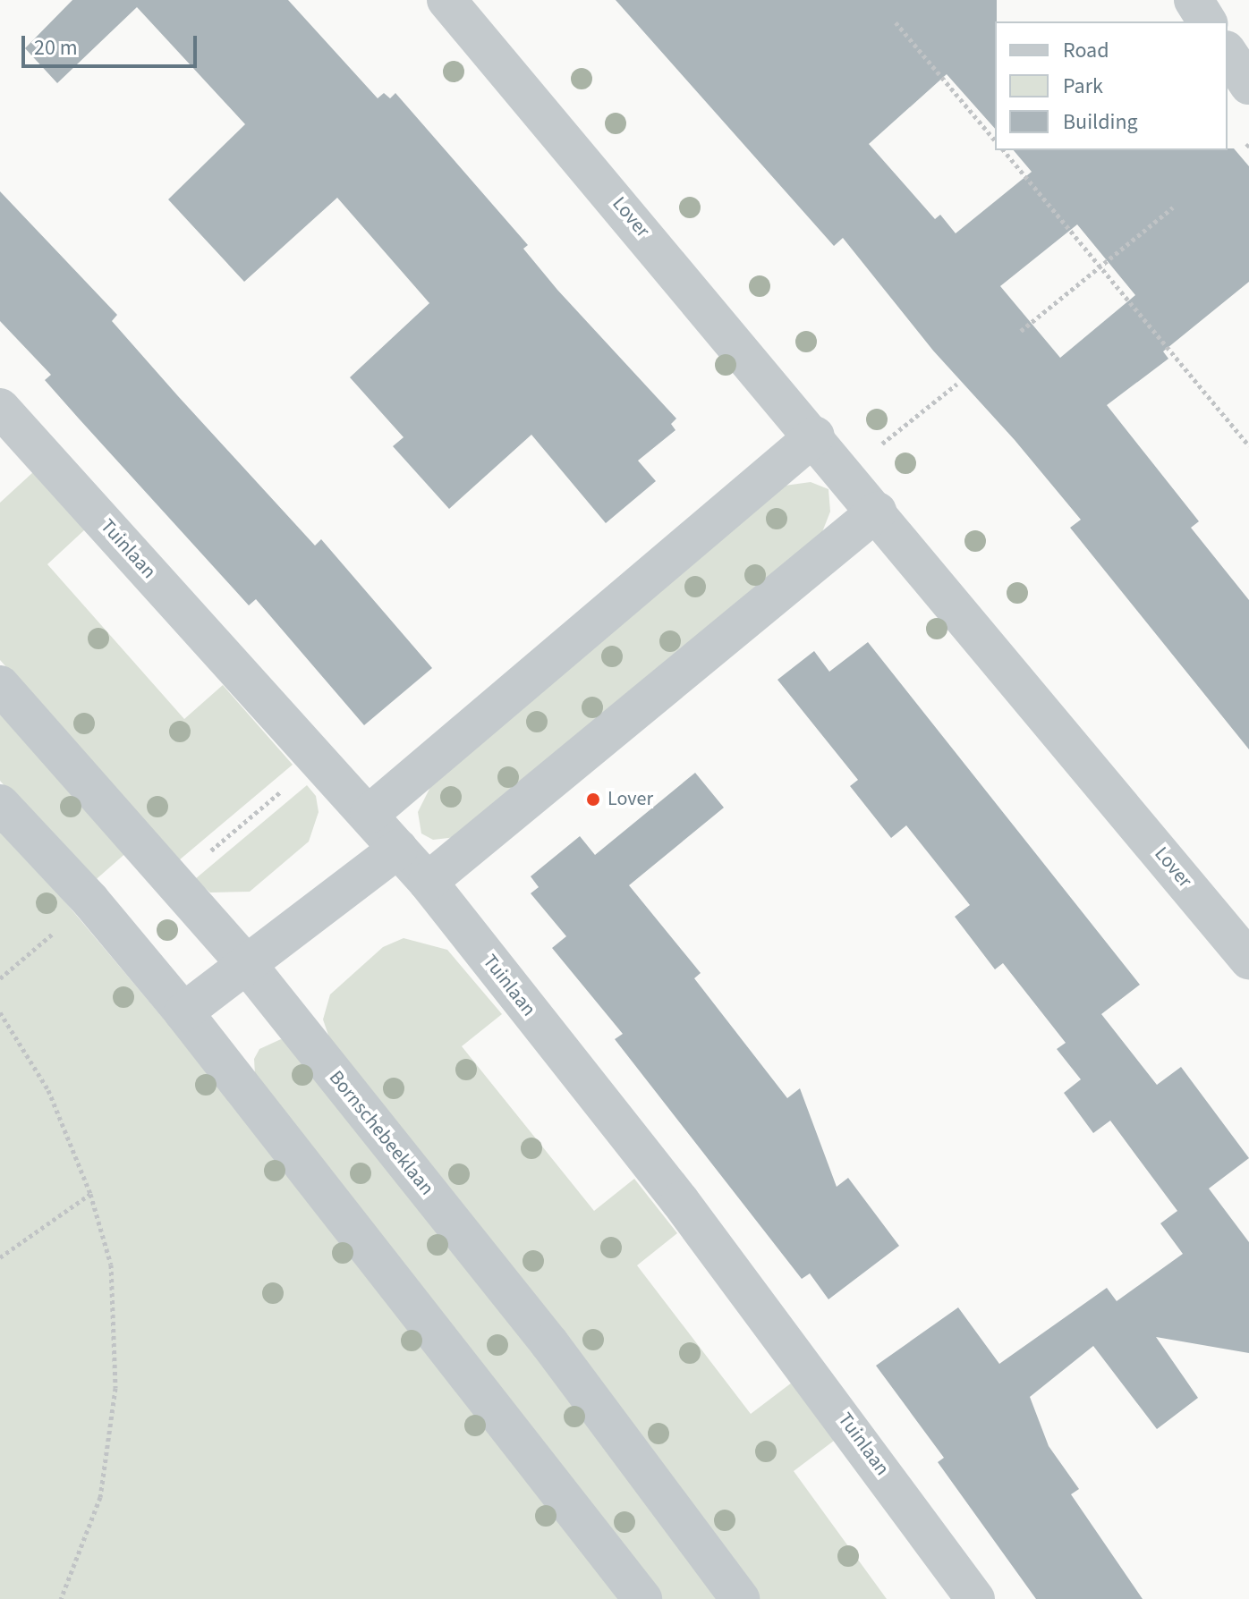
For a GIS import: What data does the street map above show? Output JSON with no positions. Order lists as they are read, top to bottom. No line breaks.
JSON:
{"streets":{"street":["Lover","Tuinlaan","Bornschebeeklaan"]},"places":["Lover"],"legend":["Road","Park","Building"],"scale_bar":"20 m"}
